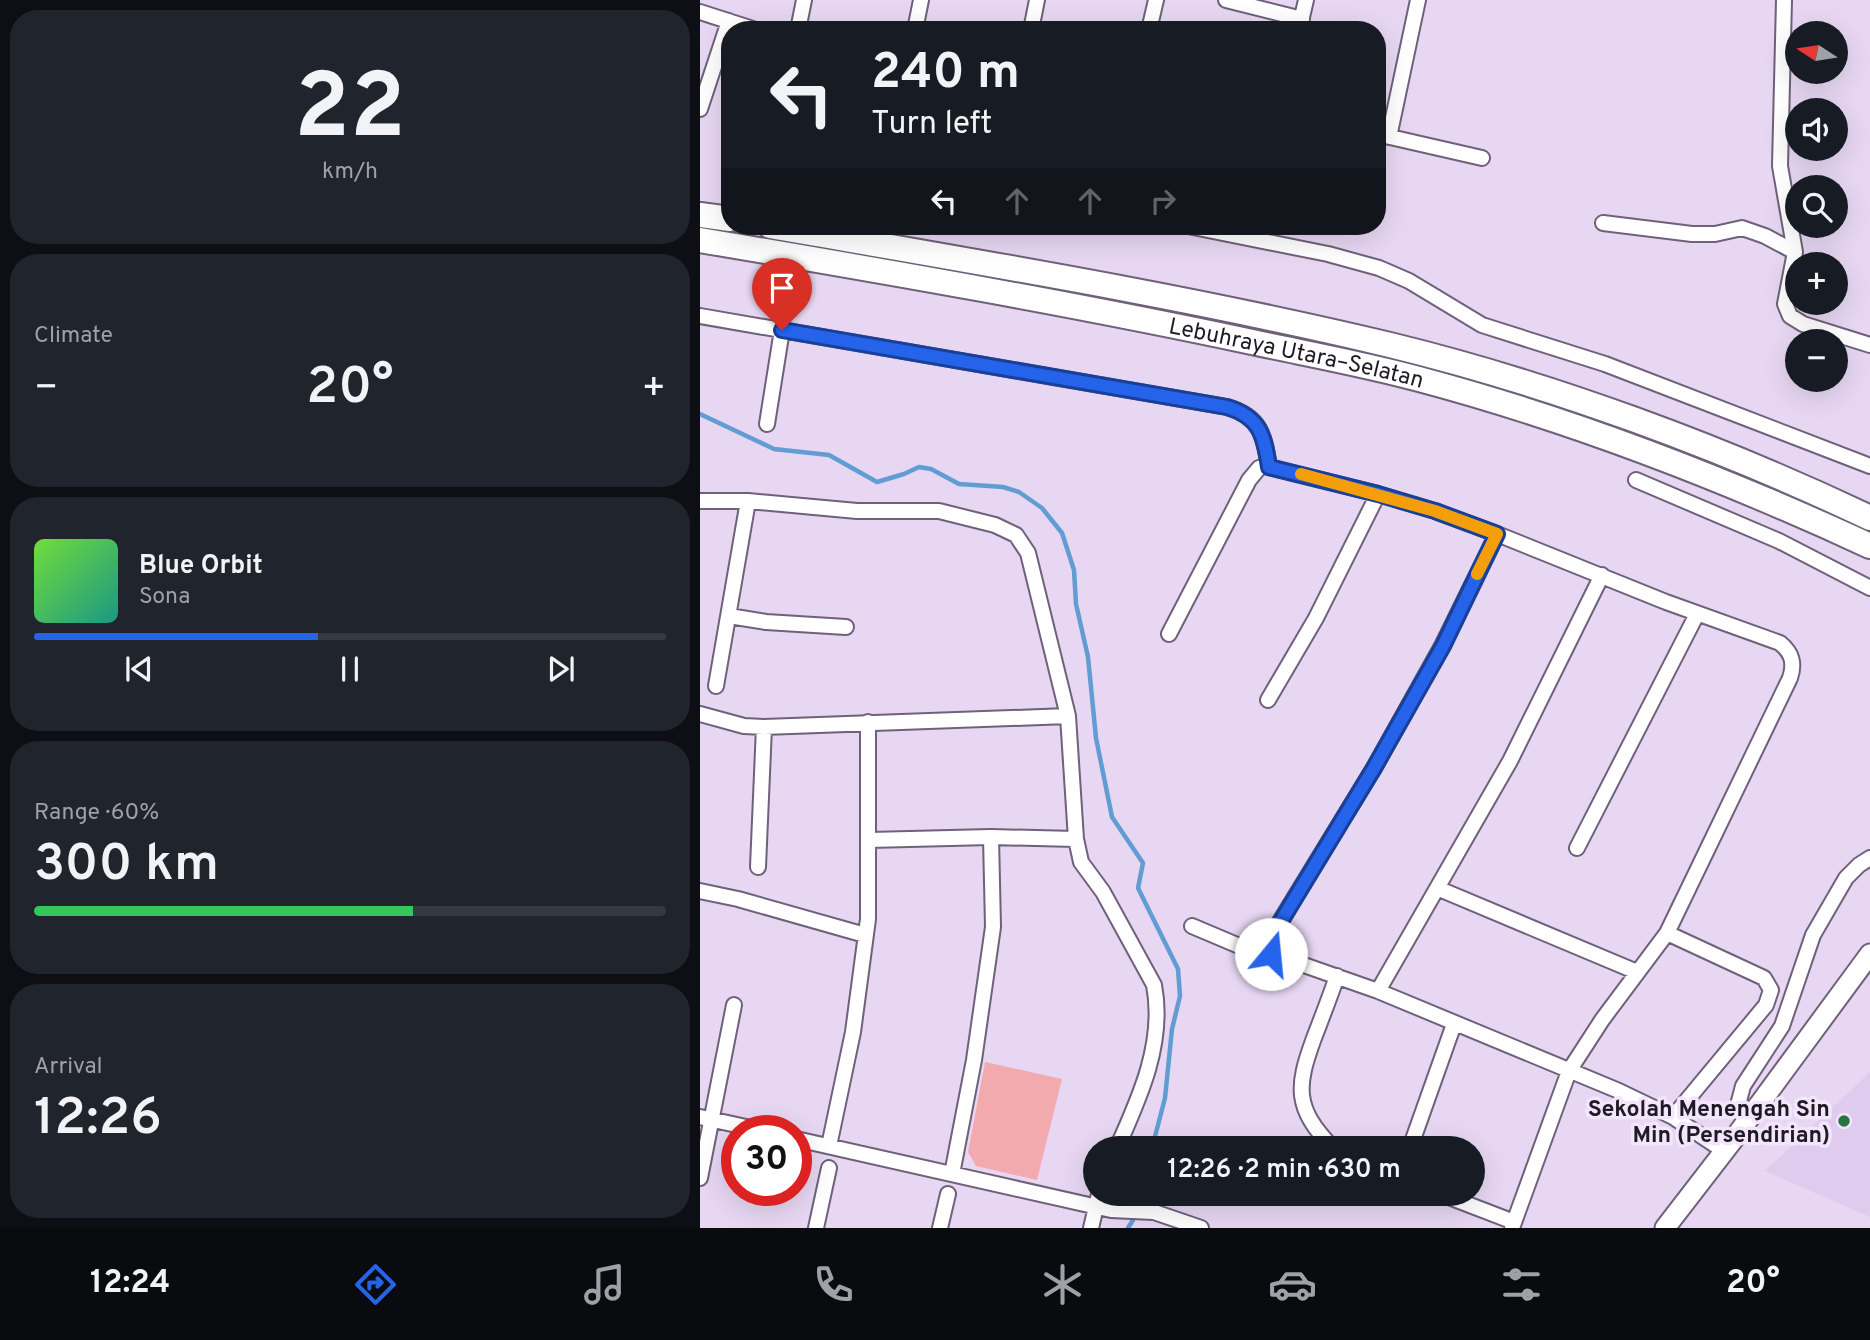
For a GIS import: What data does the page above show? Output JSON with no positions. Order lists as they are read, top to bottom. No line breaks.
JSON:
{"streets":{"highway":["Lebuhraya Utara–Selatan"]},"places":["Sekolah Menengah Sin Min (Persendirian)"],"north":"left","page":{"tile":[["22","km/h"],"Climate",["Range · 60%","300 km"],["Arrival","12:26"]],"map_buttons":["+","−"],"turn":["240 m","Turn left"],"heat":["−","20°","+"],"song":["Blue Orbit","Sona"],"limit":"30","trip":"12:26 · 2 min · 630 m","tabs":["12:24","20°"]}}
